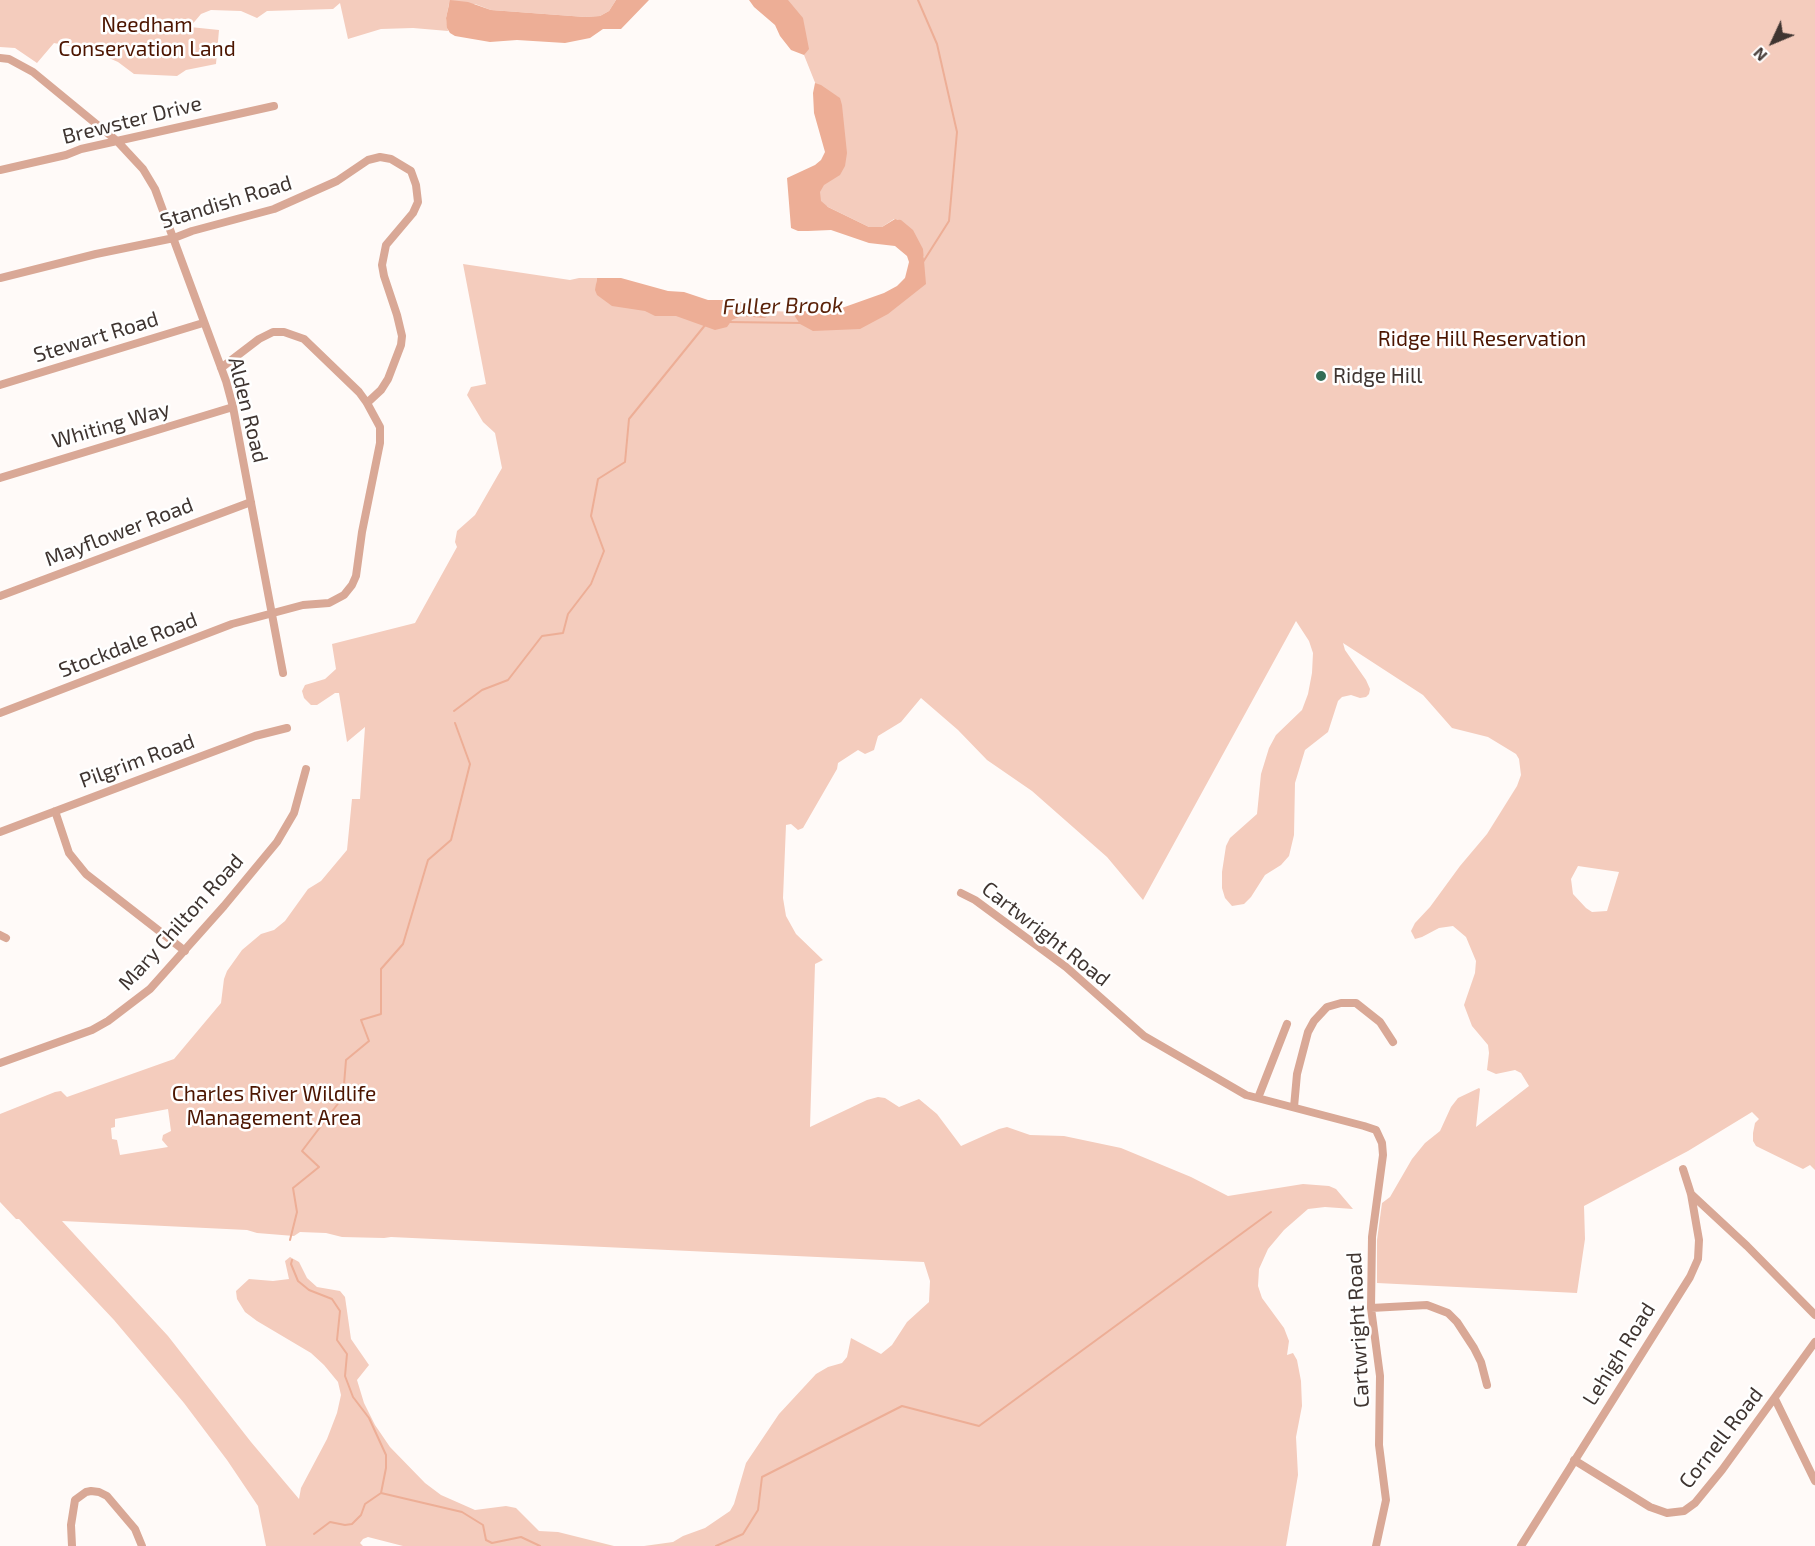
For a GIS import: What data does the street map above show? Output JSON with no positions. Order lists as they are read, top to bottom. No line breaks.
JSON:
{"streets":{"street":["Brewster Drive","Standish Road","Stewart Road","Alden Road","Whiting Way","Mayflower Road","Stockdale Road","Pilgrim Road","Mary Chilton Road","Cartwright Road","Lehigh Road","Cornell Road"]},"crossings":[["Brewster Drive","Alden Road"],["Standish Road","Alden Road"],["Standish Road","Stockdale Road"],["Stewart Road","Alden Road"],["Alden Road","Whiting Way"],["Alden Road","Mayflower Road"],["Alden Road","Stockdale Road"],["Lehigh Road","Cornell Road"]],"water":["Fuller Brook"],"parks":["Needham Conservation Land","Ridge Hill Reservation","Charles River Wildlife Management Area"],"places":["Ridge Hill"],"north":"bottom left"}
